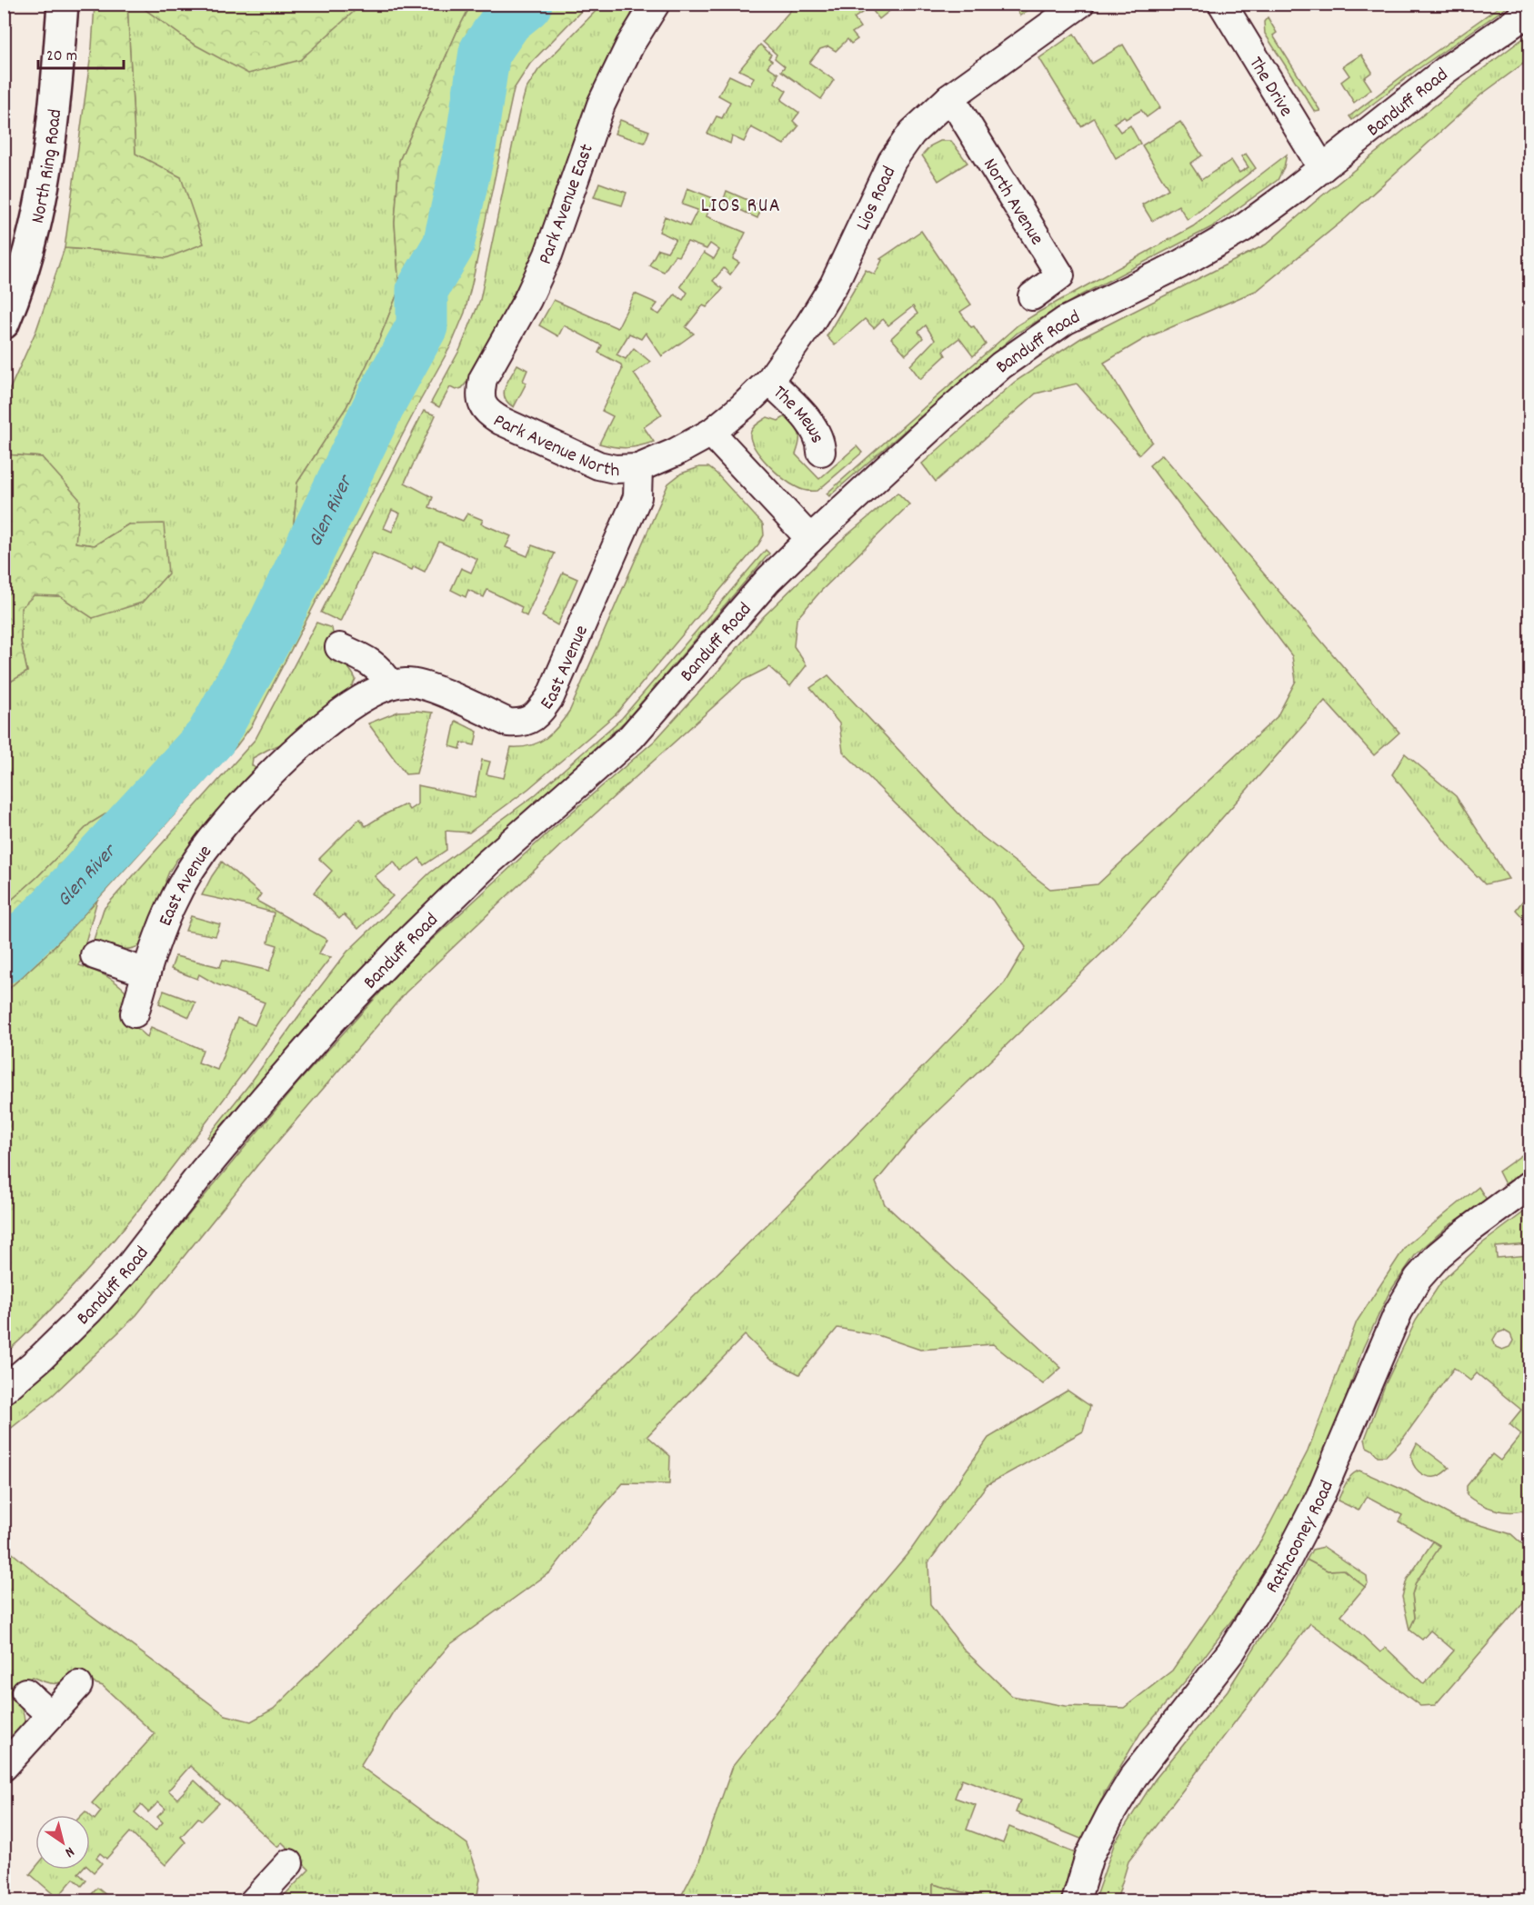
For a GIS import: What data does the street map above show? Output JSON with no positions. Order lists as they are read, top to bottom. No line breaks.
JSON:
{"streets":{"main road":["North Ring Road"],"street":["The Drive","Banduff Road","Lios Road","North Avenue","Park Avenue East","The Mews","Park Avenue North","East Avenue","Rathcooney Road"]},"crossings":[["The Drive","Banduff Road"],["Lios Road","North Avenue"],["Lios Road","The Mews"],["Lios Road","Park Avenue North"],["Lios Road","East Avenue"],["Park Avenue East","Park Avenue North"],["Park Avenue North","East Avenue"]],"districts":["LIOS RUA"],"water":["Glen River"],"scale_bar":"20 m","north":"bottom right"}
